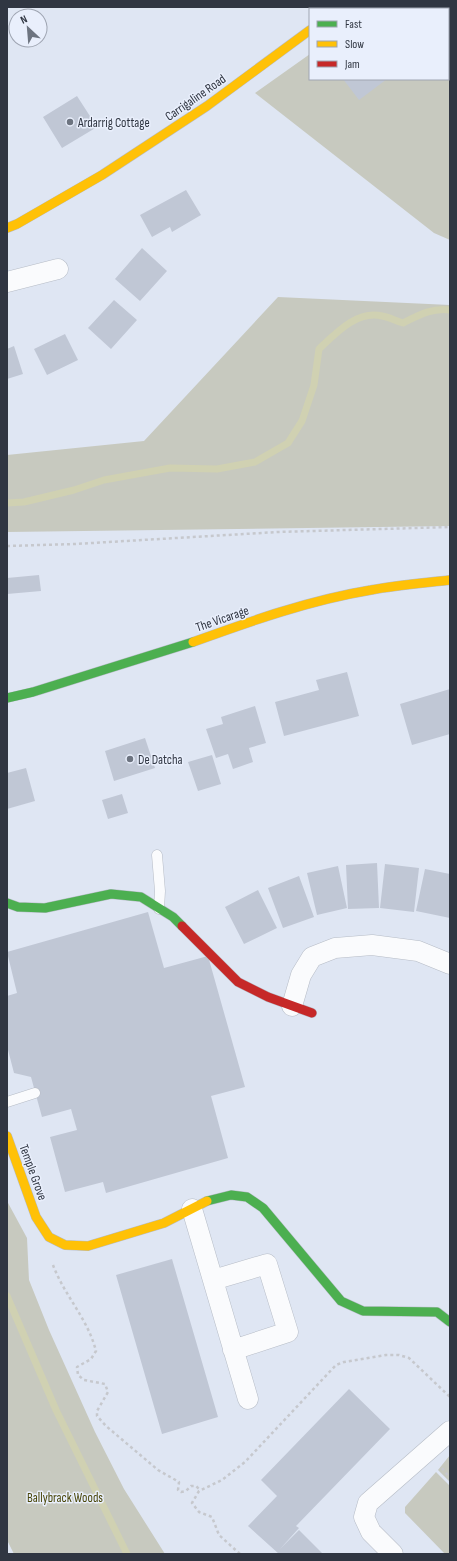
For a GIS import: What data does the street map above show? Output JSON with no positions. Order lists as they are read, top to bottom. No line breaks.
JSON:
{"streets":{"street":["Carrigaline Road","The Vicarage","Temple Grove"]},"parks":["Ballybrack Woods"],"places":["Ardarrig Cottage","De Datcha"],"legend":["Fast","Slow","Jam"],"north":"top left"}
